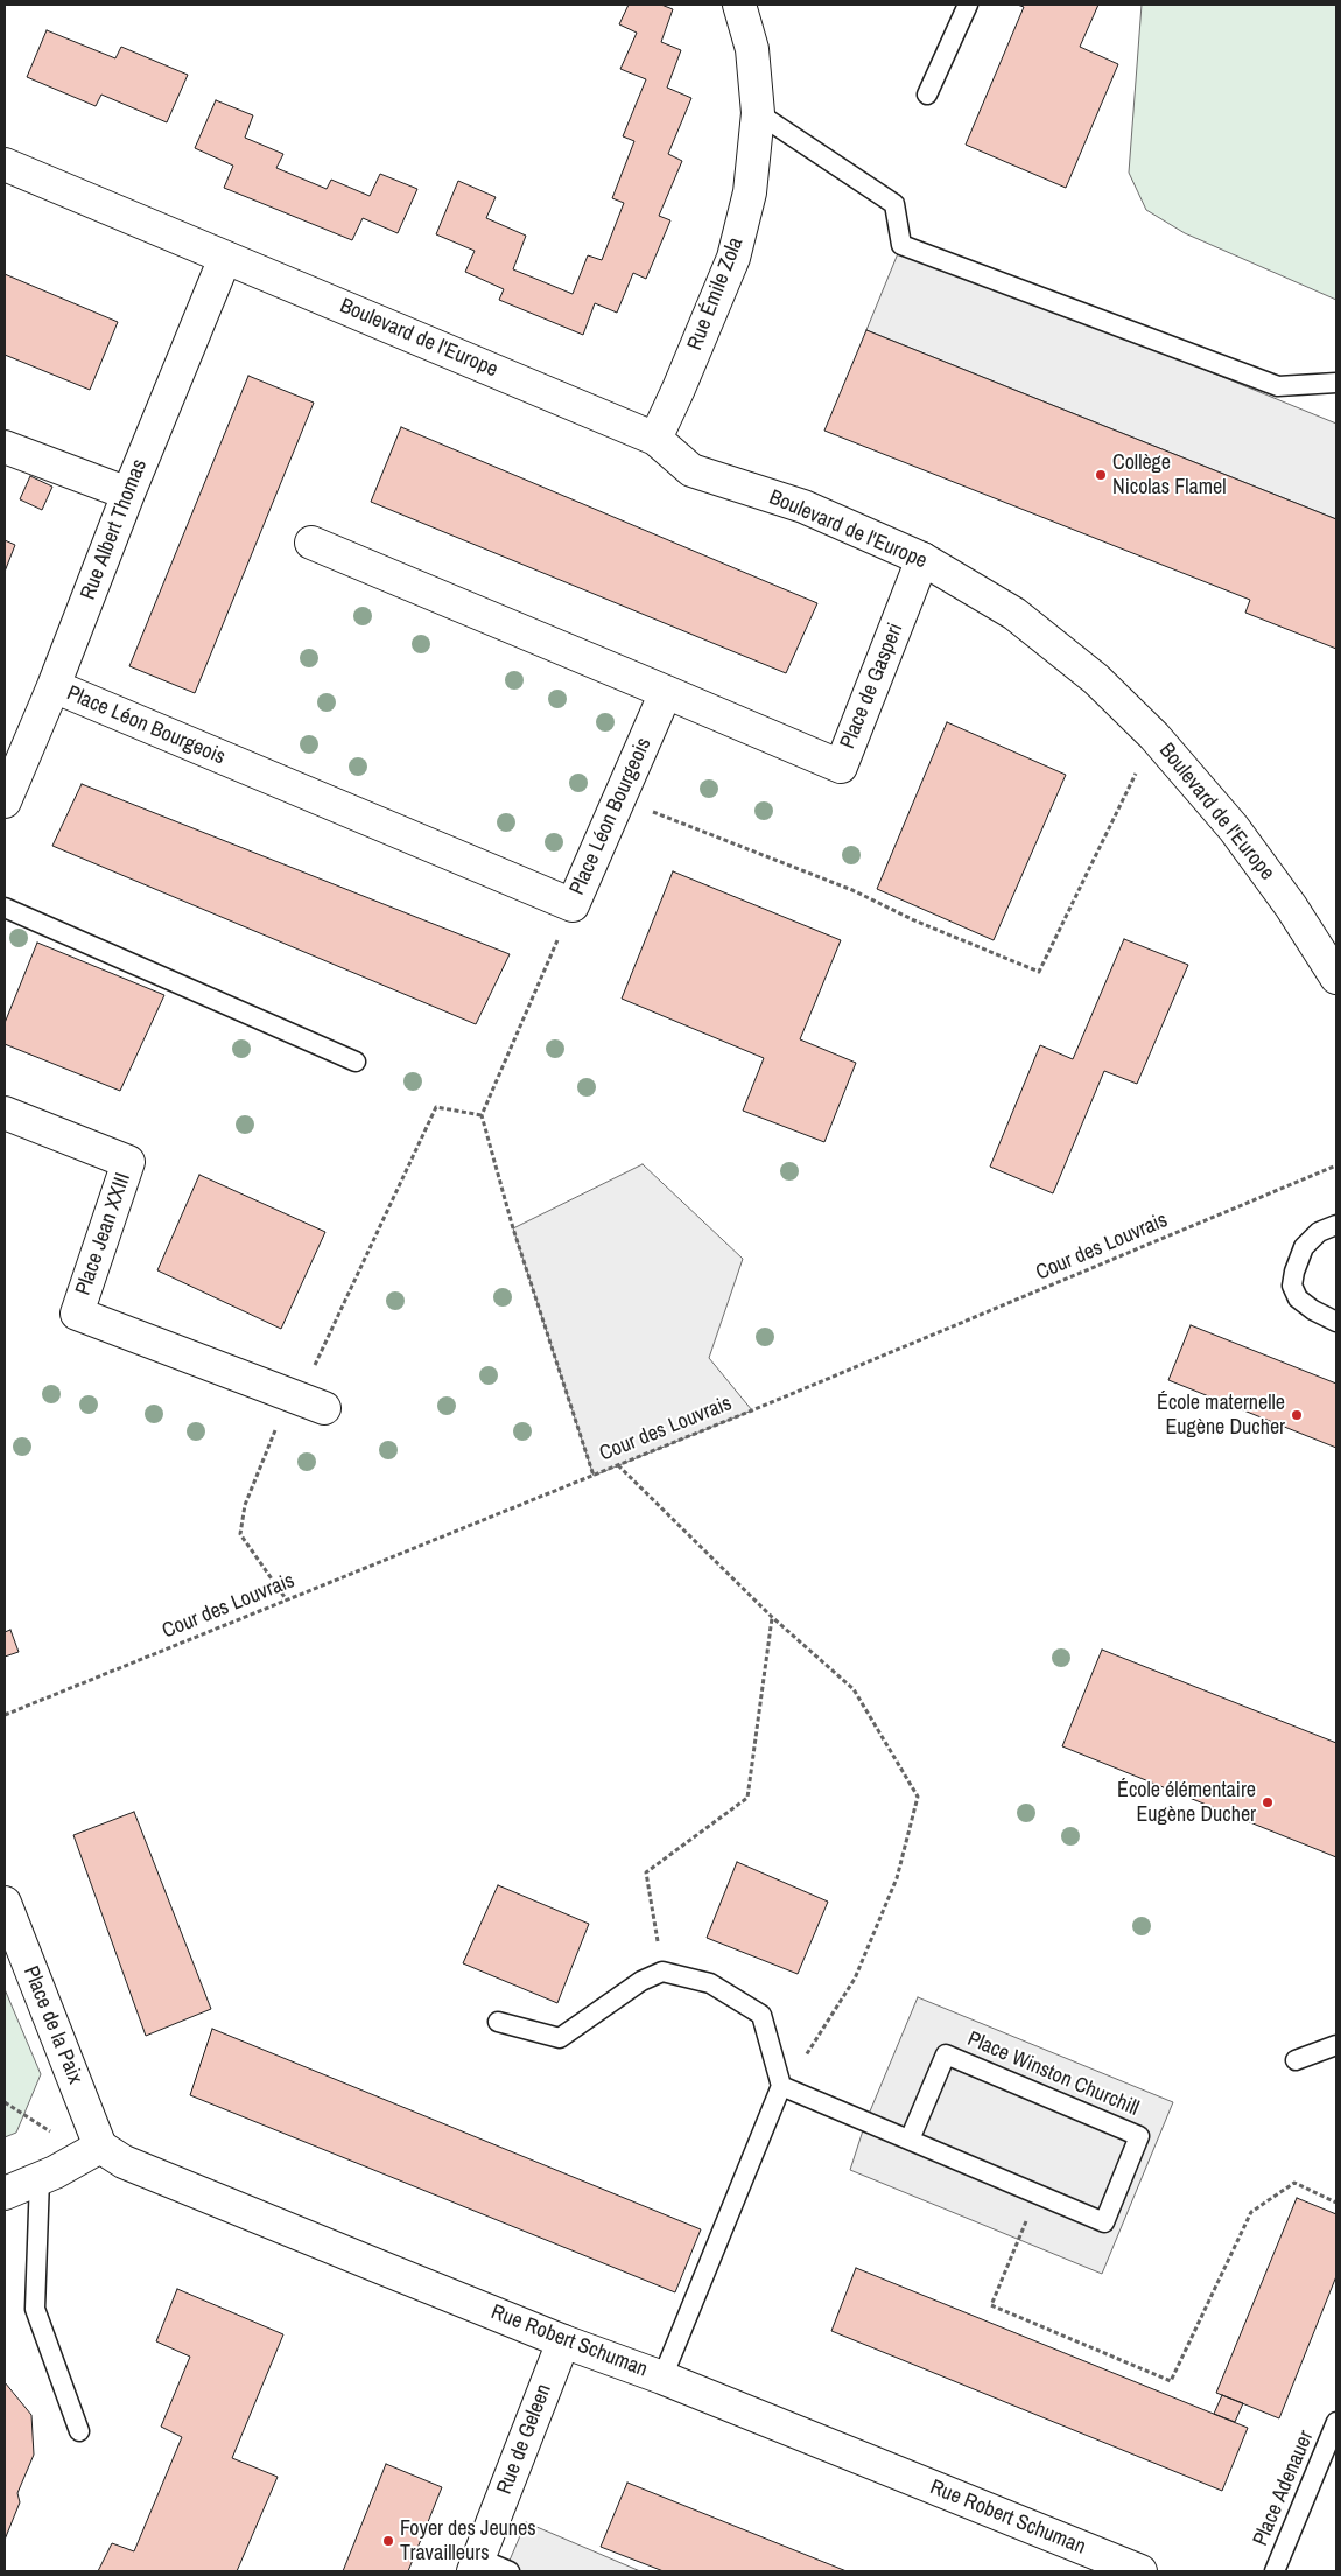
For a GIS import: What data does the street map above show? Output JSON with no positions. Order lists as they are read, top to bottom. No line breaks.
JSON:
{"streets":{"street":["Rue Émile Zola","Boulevard de l'Europe","Rue Albert Thomas","Place de Gasperi","Place Léon Bourgeois","Place Jean XXIII","Place de la Paix","Rue Robert Schuman","Rue de Geleen"],"lane":["Place Winston Churchill","Place Adenauer"],"path":["Cour des Louvrais"]},"crossings":[["Rue Émile Zola","Boulevard de l'Europe"],["Boulevard de l'Europe","Rue Albert Thomas"],["Boulevard de l'Europe","Place de Gasperi"],["Rue Albert Thomas","Place Léon Bourgeois"],["Place de Gasperi","Place Léon Bourgeois"],["Place de la Paix","Rue Robert Schuman"],["Rue Robert Schuman","Rue de Geleen"]],"places":["Collège Nicolas Flamel","École maternelle Eugène Ducher","École élémentaire Eugène Ducher","Foyer des Jeunes Travailleurs"]}
